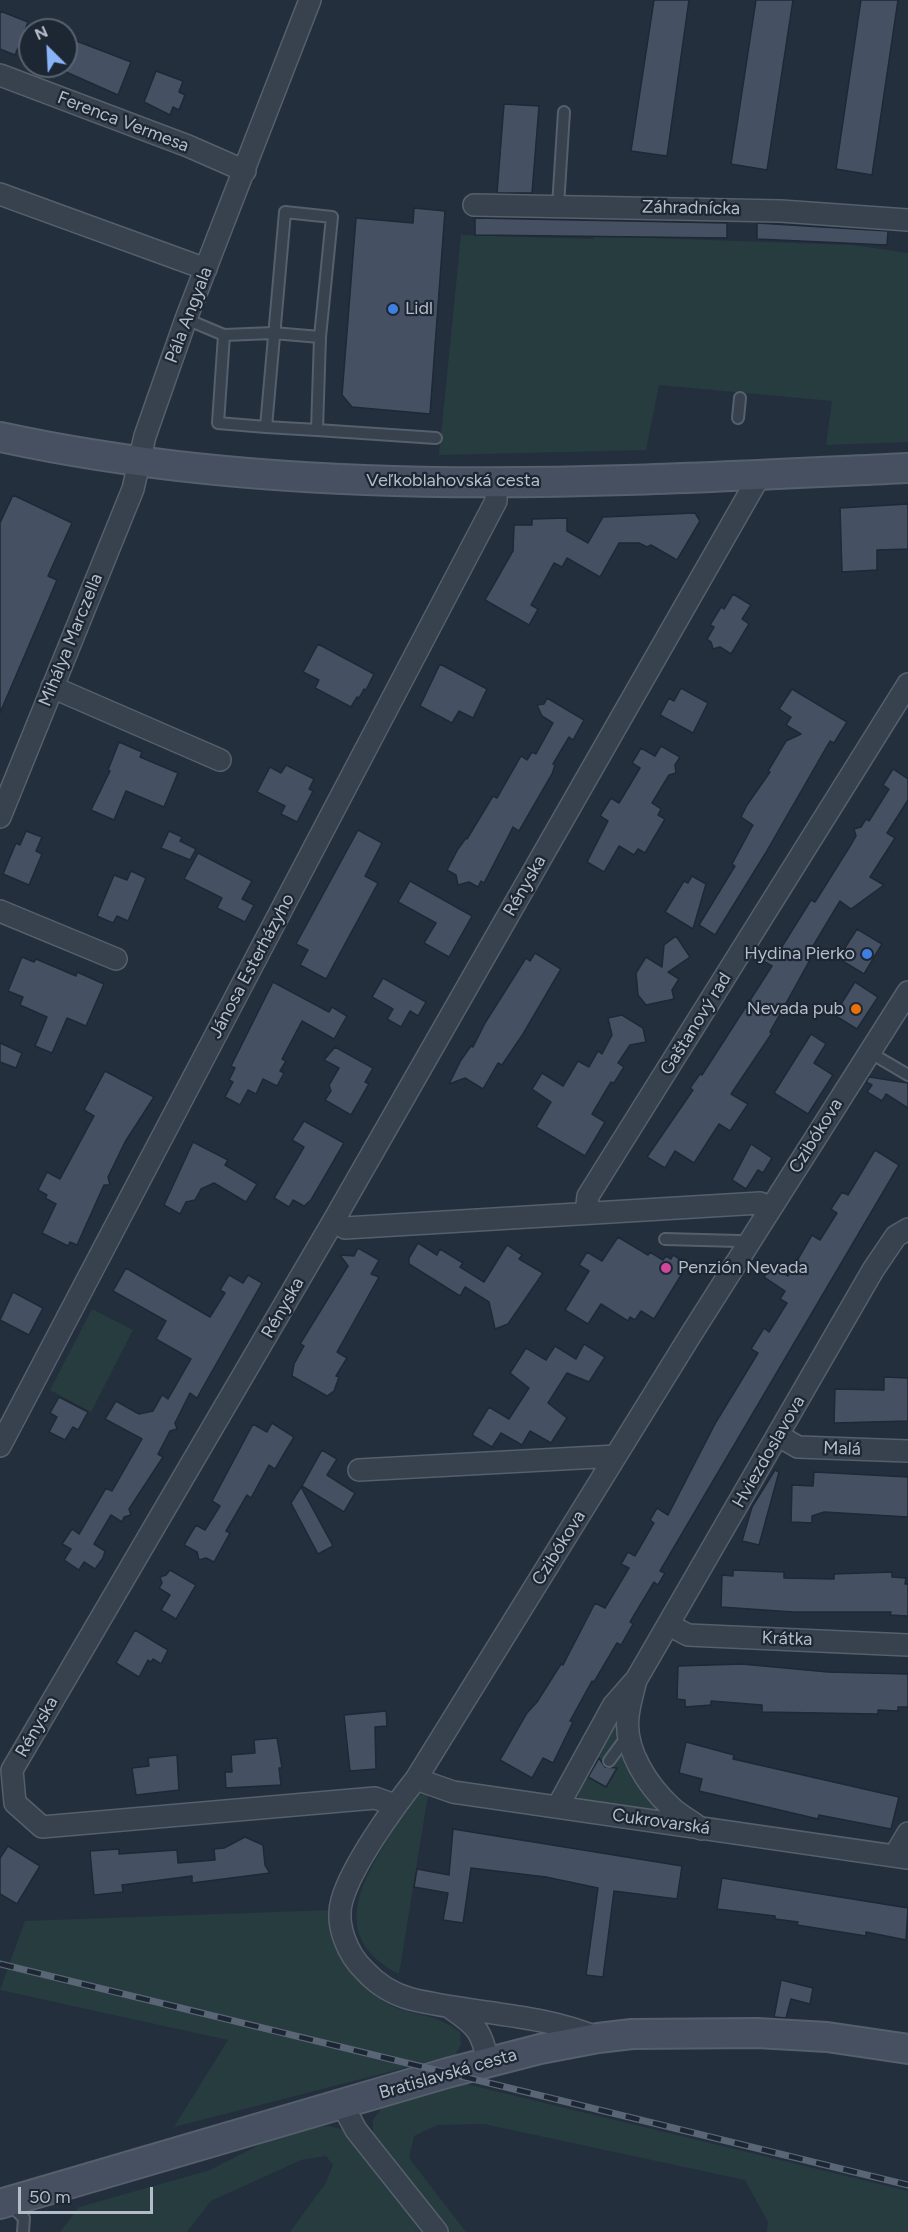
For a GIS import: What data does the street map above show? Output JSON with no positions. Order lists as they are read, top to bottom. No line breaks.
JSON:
{"streets":{"street":["Ferenca Vermesa","Záhradnícka","Pála Angyala","Veľkoblahovská cesta","Mihálya Marczella","Rényska","Jánosa Esterházyho","Gaštanový rad","Czibókova","Malá","Hviezdoslavova","Krátka","Cukrovarská","Bratislavská cesta"]},"crossings":[["Ferenca Vermesa","Pála Angyala"],["Pála Angyala","Veľkoblahovská cesta"],["Pála Angyala","Mihálya Marczella"],["Veľkoblahovská cesta","Mihálya Marczella"],["Veľkoblahovská cesta","Rényska"],["Veľkoblahovská cesta","Jánosa Esterházyho"],["Rényska","Czibókova"],["Czibókova","Cukrovarská"],["Czibókova","Bratislavská cesta"],["Malá","Hviezdoslavova"],["Hviezdoslavova","Krátka"],["Hviezdoslavova","Cukrovarská"]],"places":["Lidl","Hydina Pierko","Nevada pub","Penzión Nevada"],"scale_bar":"50 m","north":"top left"}
